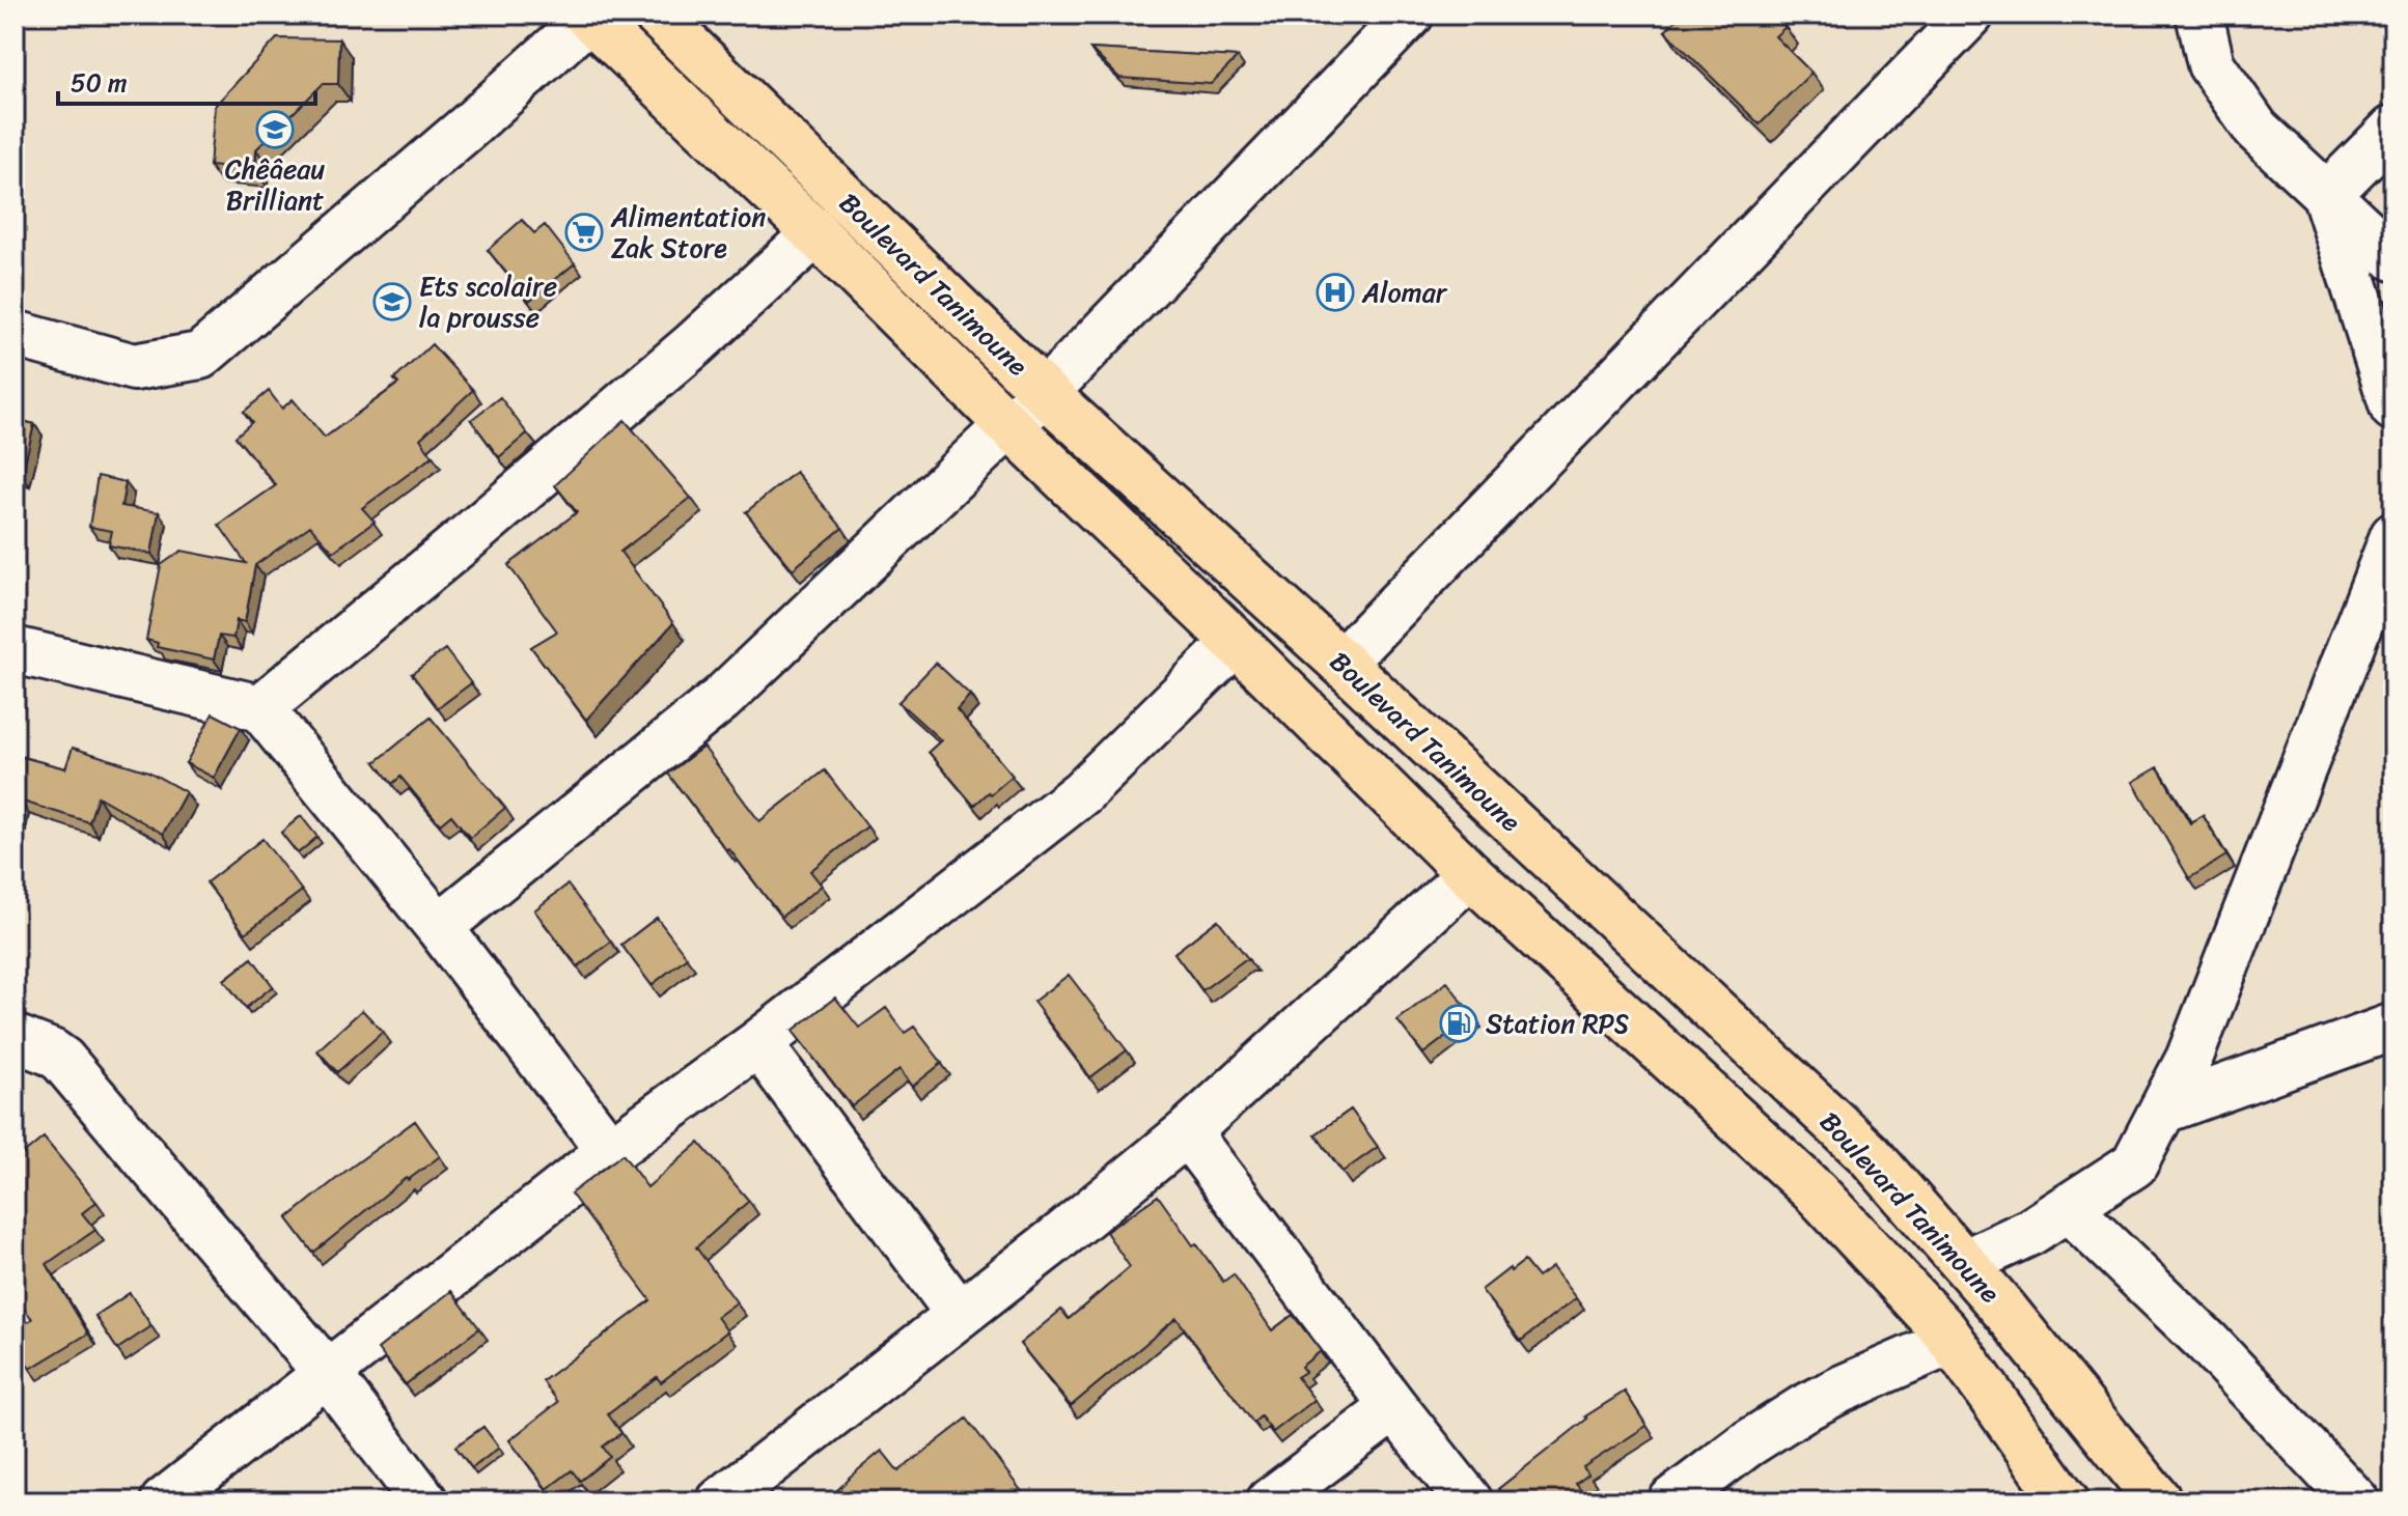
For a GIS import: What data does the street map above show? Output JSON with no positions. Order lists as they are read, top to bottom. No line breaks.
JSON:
{"streets":{"main road":["Boulevard Tanimoune"]},"places":{"school or university":["Chêâeau Brilliant","Ets scolaire la prousse"],"supermarket":["Alimentation Zak Store"],"hospital":["Alomar"],"fuel station":["Station RPS"]},"scale_bar":"50 m"}
